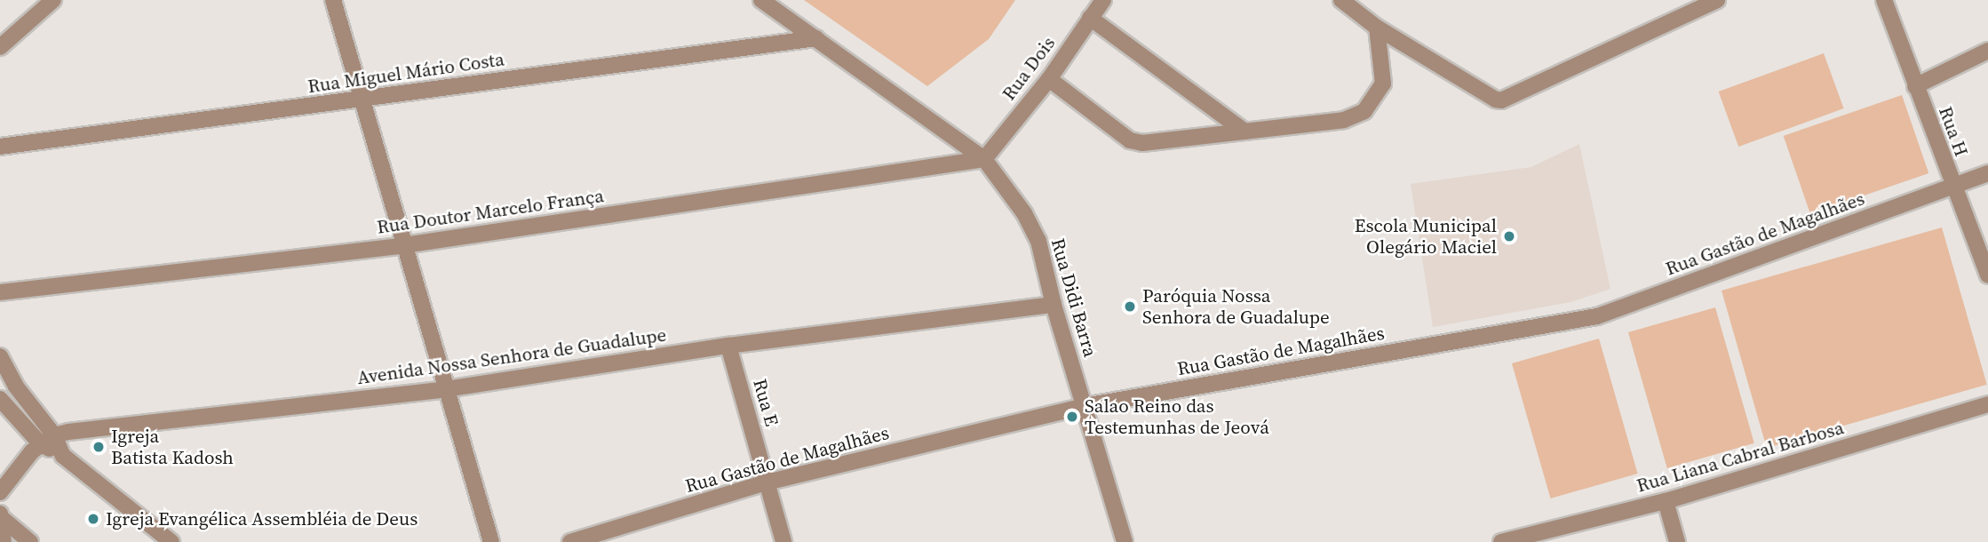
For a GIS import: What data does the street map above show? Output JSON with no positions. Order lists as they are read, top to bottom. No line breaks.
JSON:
{"streets":{"street":["Rua Dois","Rua Miguel Mário Costa","Rua H","Rua Doutor Marcelo França","Rua Gastão de Magalhães","Rua Didi Barra","Avenida Nossa Senhora de Guadalupe","Rua E","Rua Liana Cabral Barbosa"]},"crossings":[["Rua Dois","Rua Doutor Marcelo França"],["Rua Dois","Rua Didi Barra"],["Rua Miguel Mário Costa","Rua Didi Barra"],["Rua H","Rua Gastão de Magalhães"],["Rua Doutor Marcelo França","Rua Didi Barra"],["Rua Gastão de Magalhães","Rua Didi Barra"],["Rua Gastão de Magalhães","Rua E"],["Rua Didi Barra","Avenida Nossa Senhora de Guadalupe"],["Avenida Nossa Senhora de Guadalupe","Rua E"]],"places":["Escola Municipal Olegário Maciel","Paróquia Nossa Senhora de Guadalupe","Salao Reino das Testemunhas de Jeová","Igreja Batista Kadosh","Igreja Evangélica Assembléia de Deus"]}
